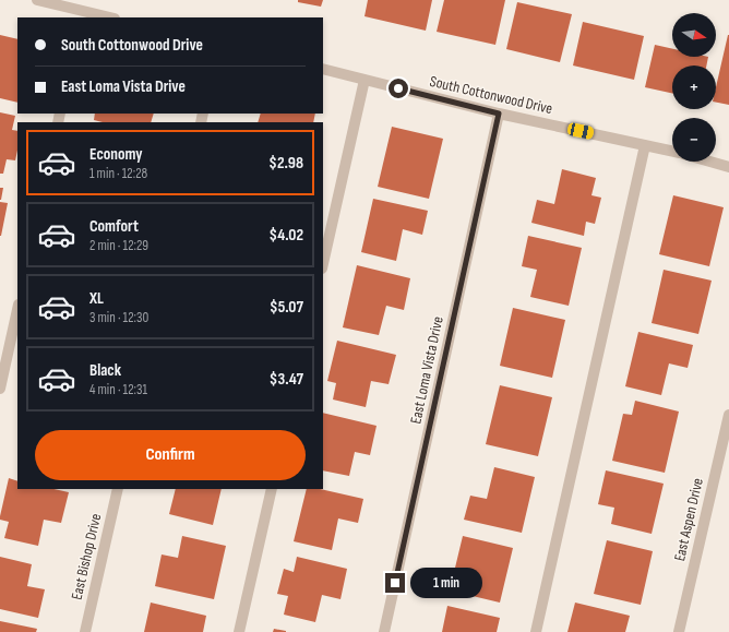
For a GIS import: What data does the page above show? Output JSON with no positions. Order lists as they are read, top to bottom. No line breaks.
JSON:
{"streets":{"street":["South Cottonwood Drive","East Loma Vista Drive","East Aspen Drive","East Bishop Drive"]},"crossings":[["South Cottonwood Drive","East Loma Vista Drive"]],"north":"right","page":{"map_buttons":["+","−"],"banner":["South Cottonwood Drive","East Loma Vista Drive"],"list":[{"name":"Economy","note":"1 min · 12:28","value":"$2.98"},{"name":"Comfort","note":"2 min · 12:29","value":"$4.02"},{"name":"XL","note":"3 min · 12:30","value":"$5.07"},{"name":"Black","note":"4 min · 12:31","value":"$3.47"}],"buttons":"Confirm","bubble":"1 min"}}
